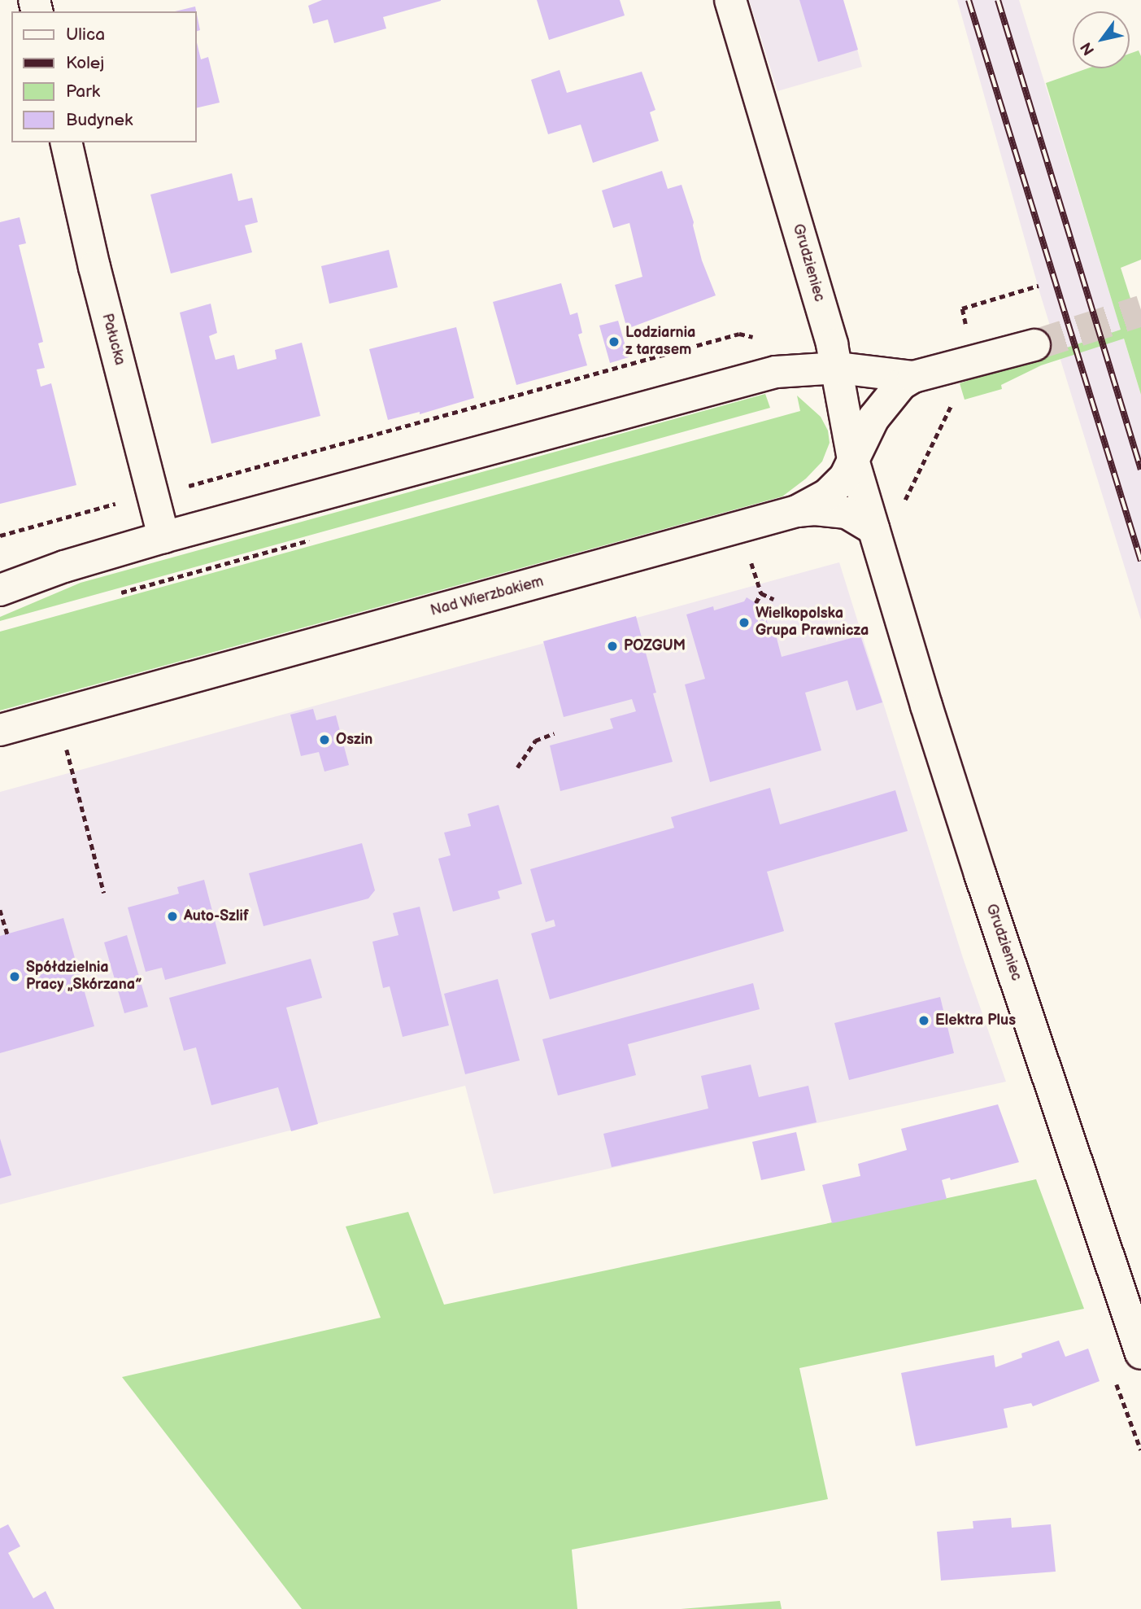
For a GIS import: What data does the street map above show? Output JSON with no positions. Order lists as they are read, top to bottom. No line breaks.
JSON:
{"streets":{"street":["Grudzieniec","Pałucka","Nad Wierzbakiem"]},"crossings":[["Grudzieniec","Nad Wierzbakiem"],["Pałucka","Nad Wierzbakiem"]],"places":["Lodziarnia z tarasem","Wielkopolska Grupa Prawnicza","POZGUM","Oszin","Auto-Szlif","Spółdzielnia Pracy „Skórzana”","Elektra Plus"],"legend":["Ulica","Kolej","Park","Budynek"],"north":"bottom left"}
